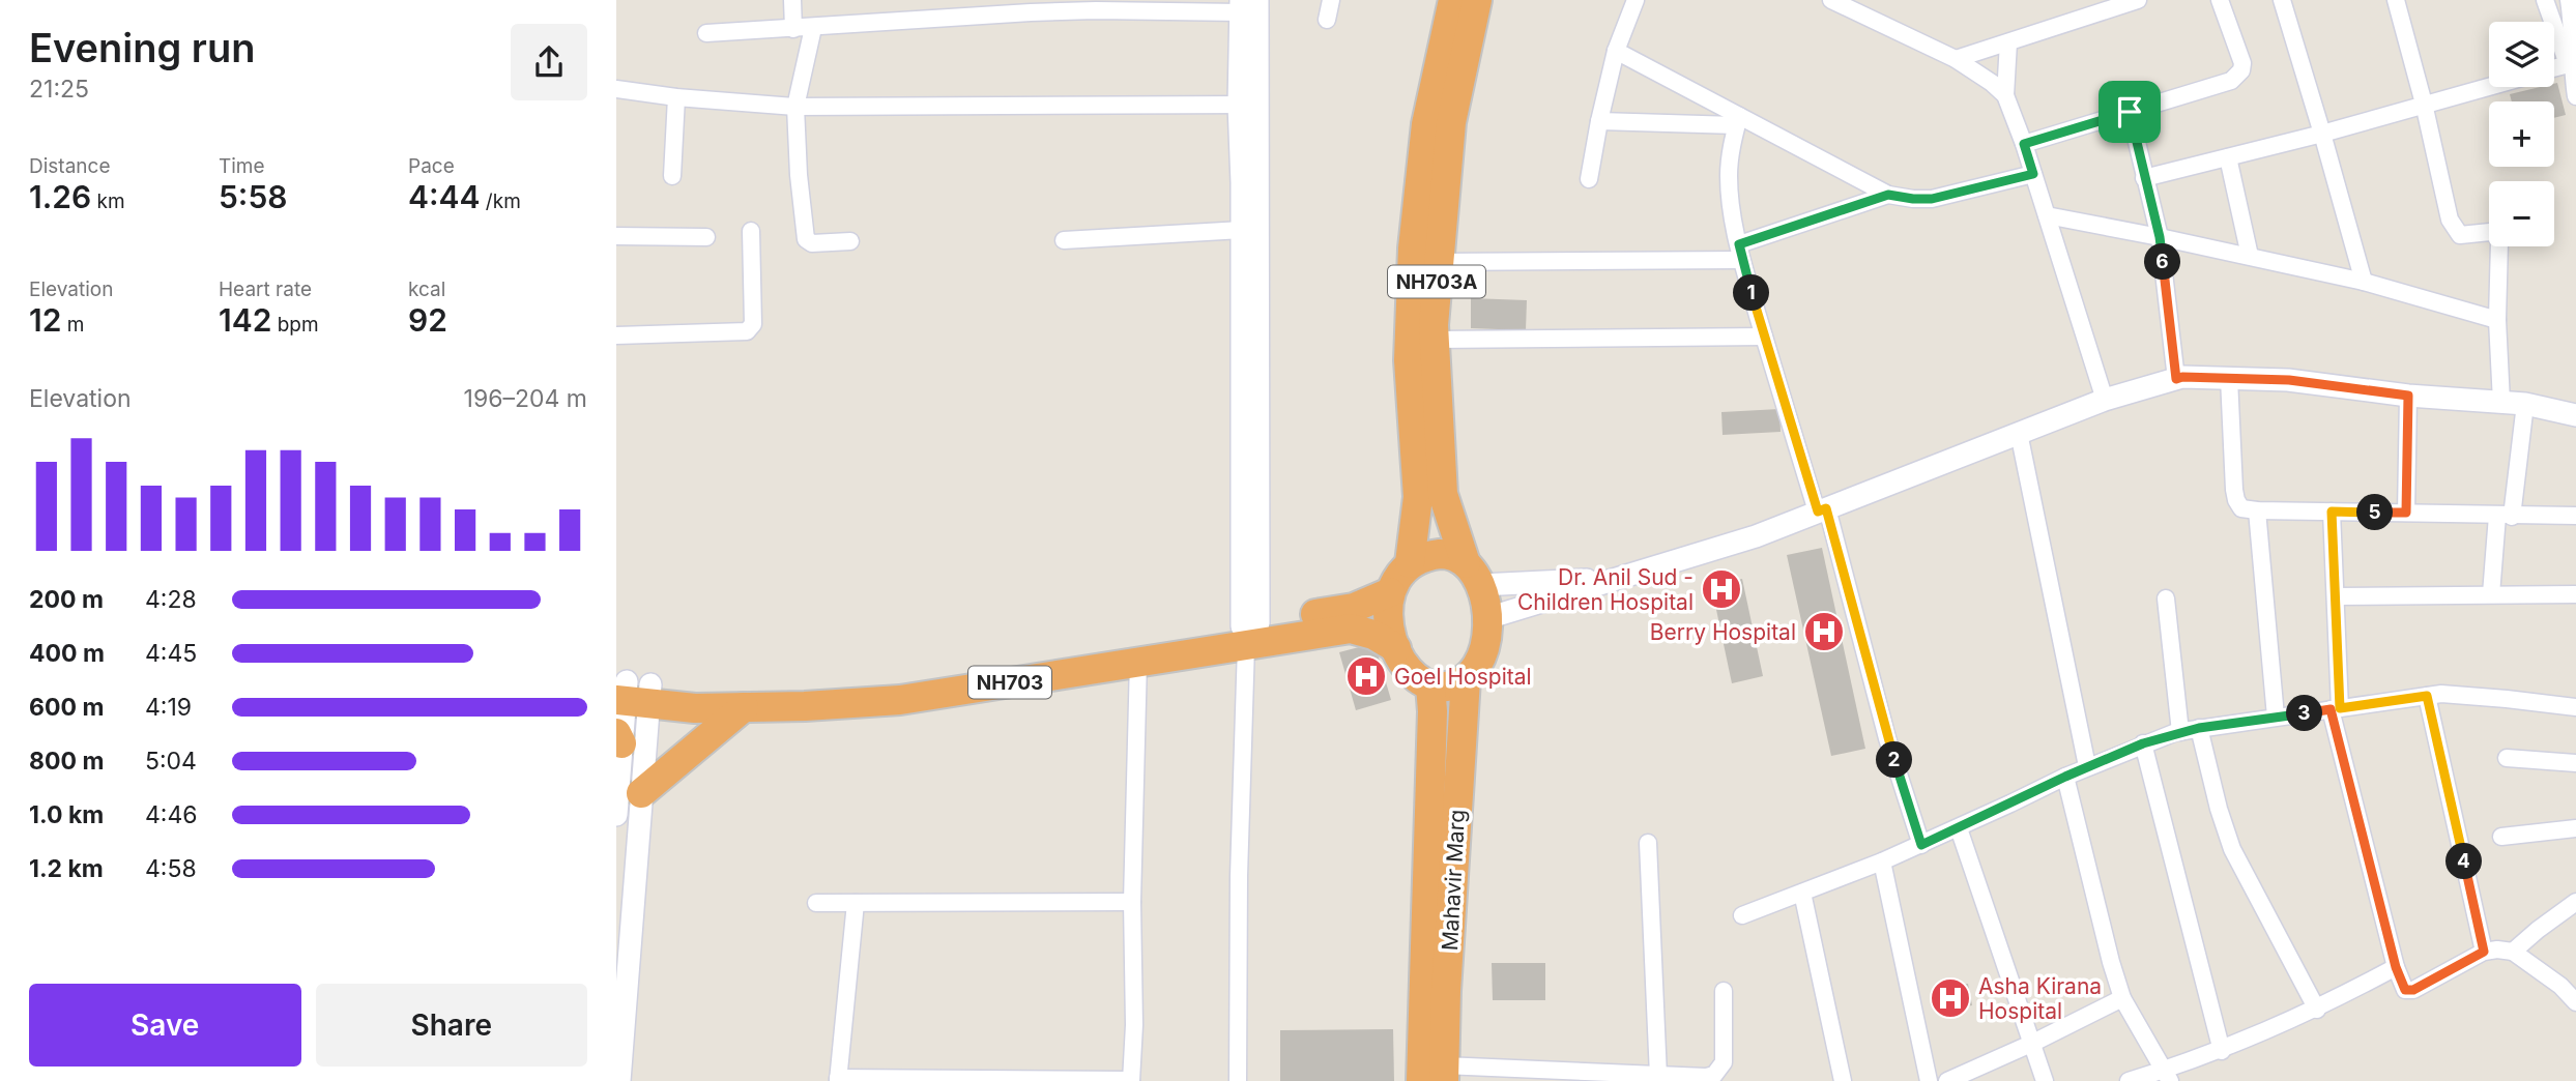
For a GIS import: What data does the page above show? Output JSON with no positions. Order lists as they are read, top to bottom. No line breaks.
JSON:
{"streets":{"highway":["NH703A","NH703","Mahavir Marg"]},"crossings":[["NH703A","NH703"],["NH703A","Mahavir Marg"],["NH703","Mahavir Marg"]],"places":{"hospital":["Dr. Anil Sud - Children Hospital","Berry Hospital","Goel Hospital","Asha Kirana Hospital"]},"page":{"heading":["Evening run","21:25"],"map_buttons":["+","−"],"stats":[["Distance","1.26 km"],["Time","5:58"],["Pace","4:44 /km"],["Elevation","12 m"],["Heart rate","142 bpm"],["kcal","92"]],"pins":["6","1","5","3","2","4"],"chart":["Elevation","196–204 m"],"list":[{"name":"200 m","note":"4:28"},{"name":"400 m","note":"4:45"},{"name":"600 m","note":"4:19"},{"name":"800 m","note":"5:04"},{"name":"1.0 km","note":"4:46"},{"name":"1.2 km","note":"4:58"}],"buttons":["Save","Share"]}}
